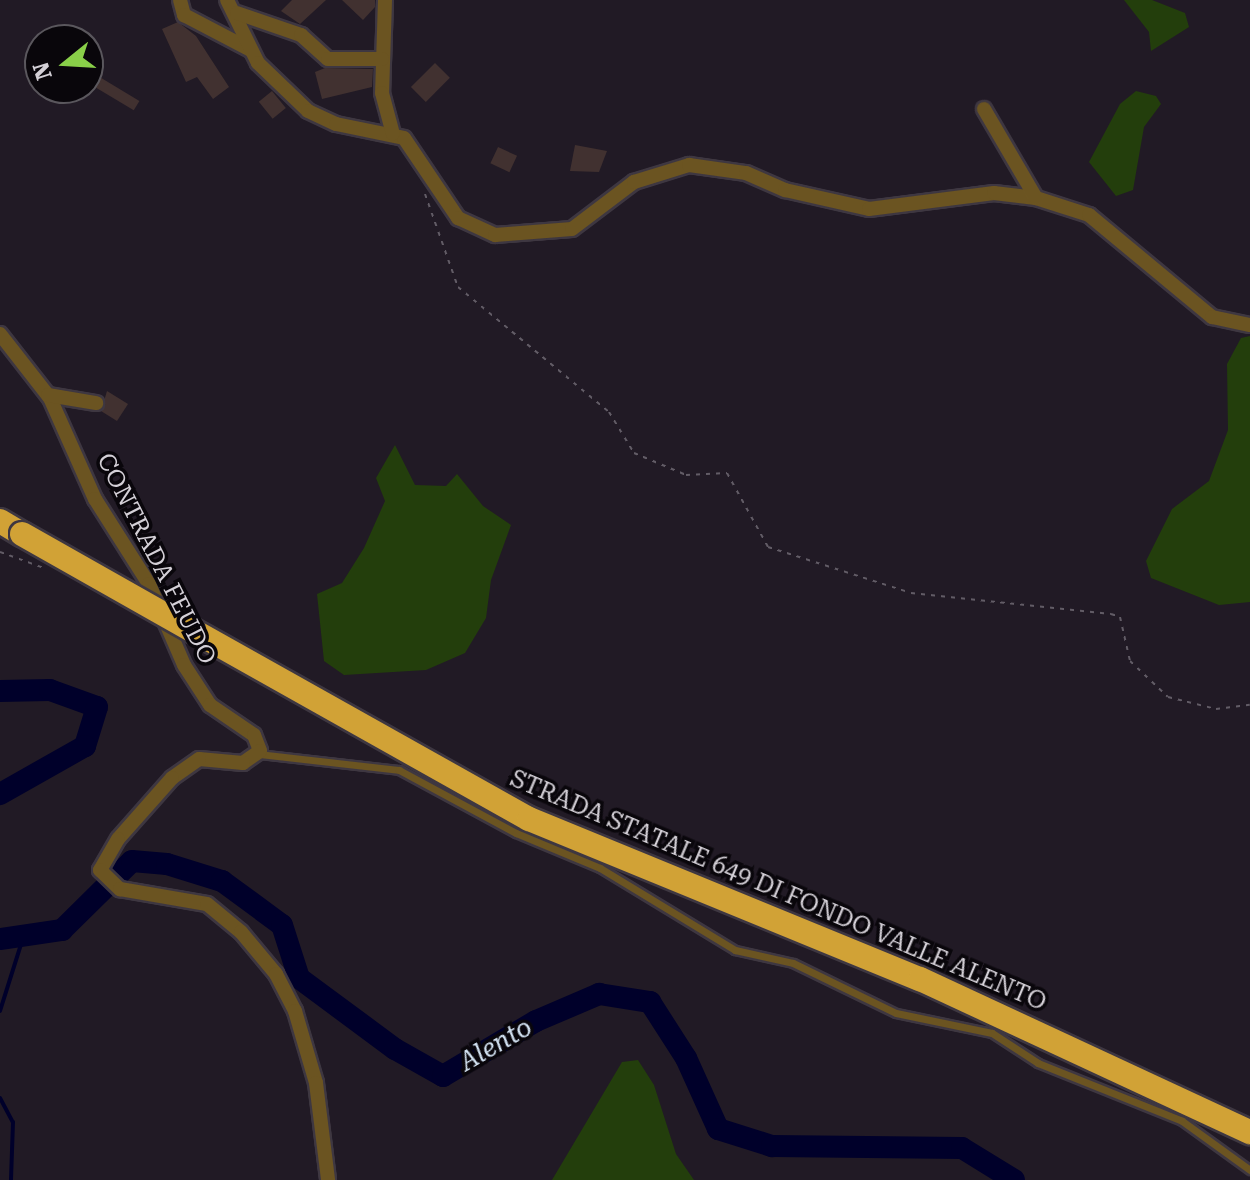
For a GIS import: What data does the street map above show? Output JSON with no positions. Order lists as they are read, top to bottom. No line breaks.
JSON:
{"streets":{"highway":["STRADA STATALE 649 DI FONDO VALLE ALENTO"],"street":["CONTRADA FEUDO"]},"water":["Alento"],"north":"left"}
